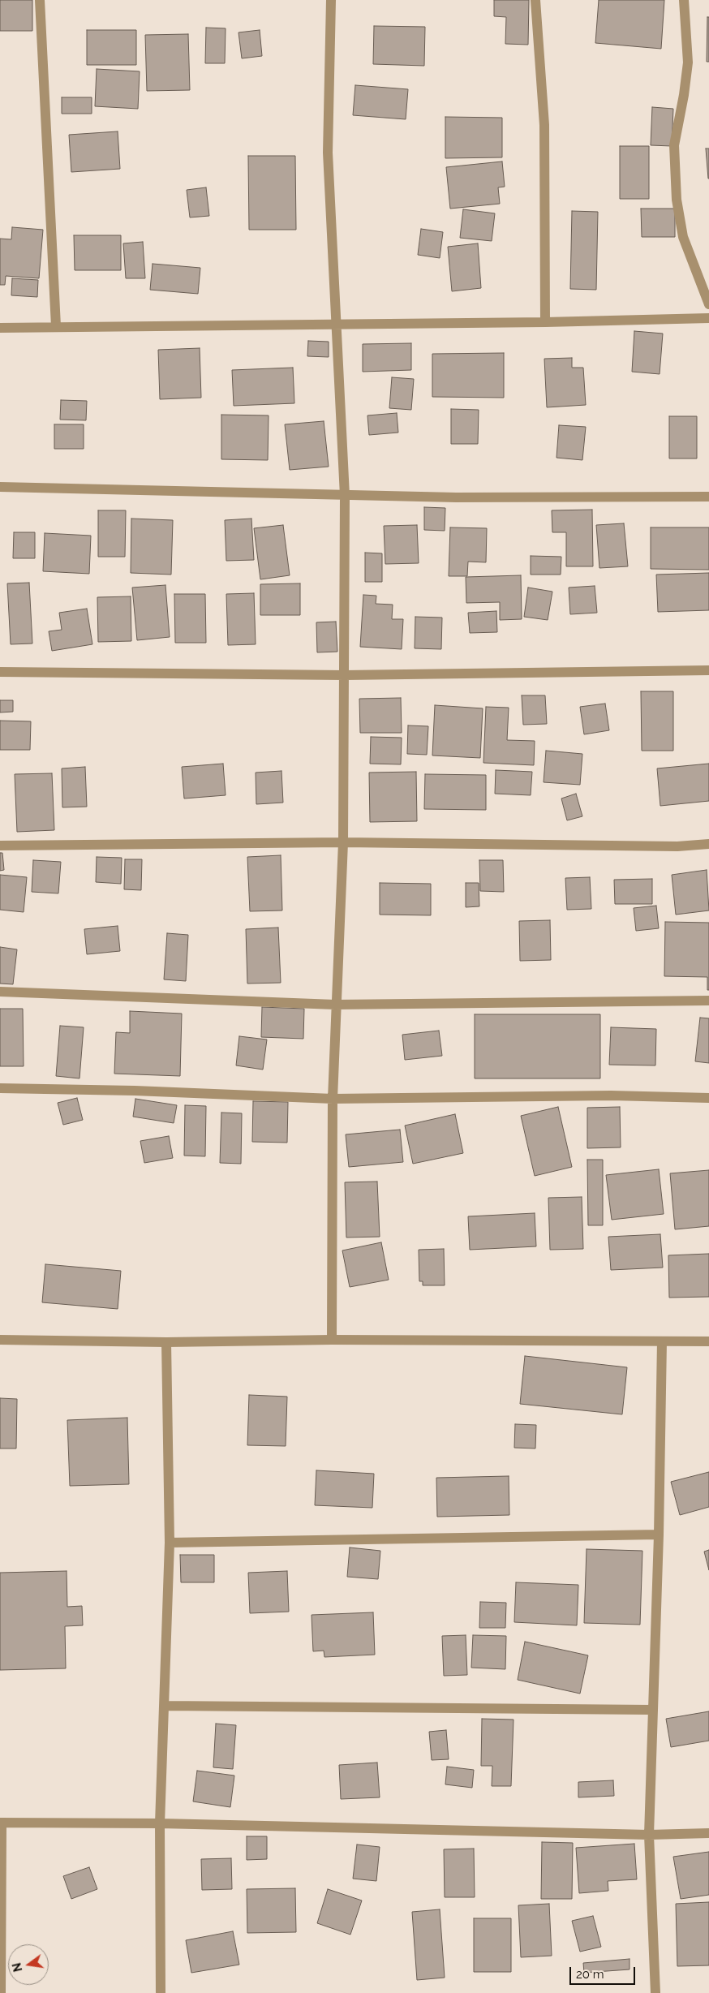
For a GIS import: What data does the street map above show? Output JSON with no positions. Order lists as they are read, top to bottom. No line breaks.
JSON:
{"scale_bar":"20 m","north":"left"}
